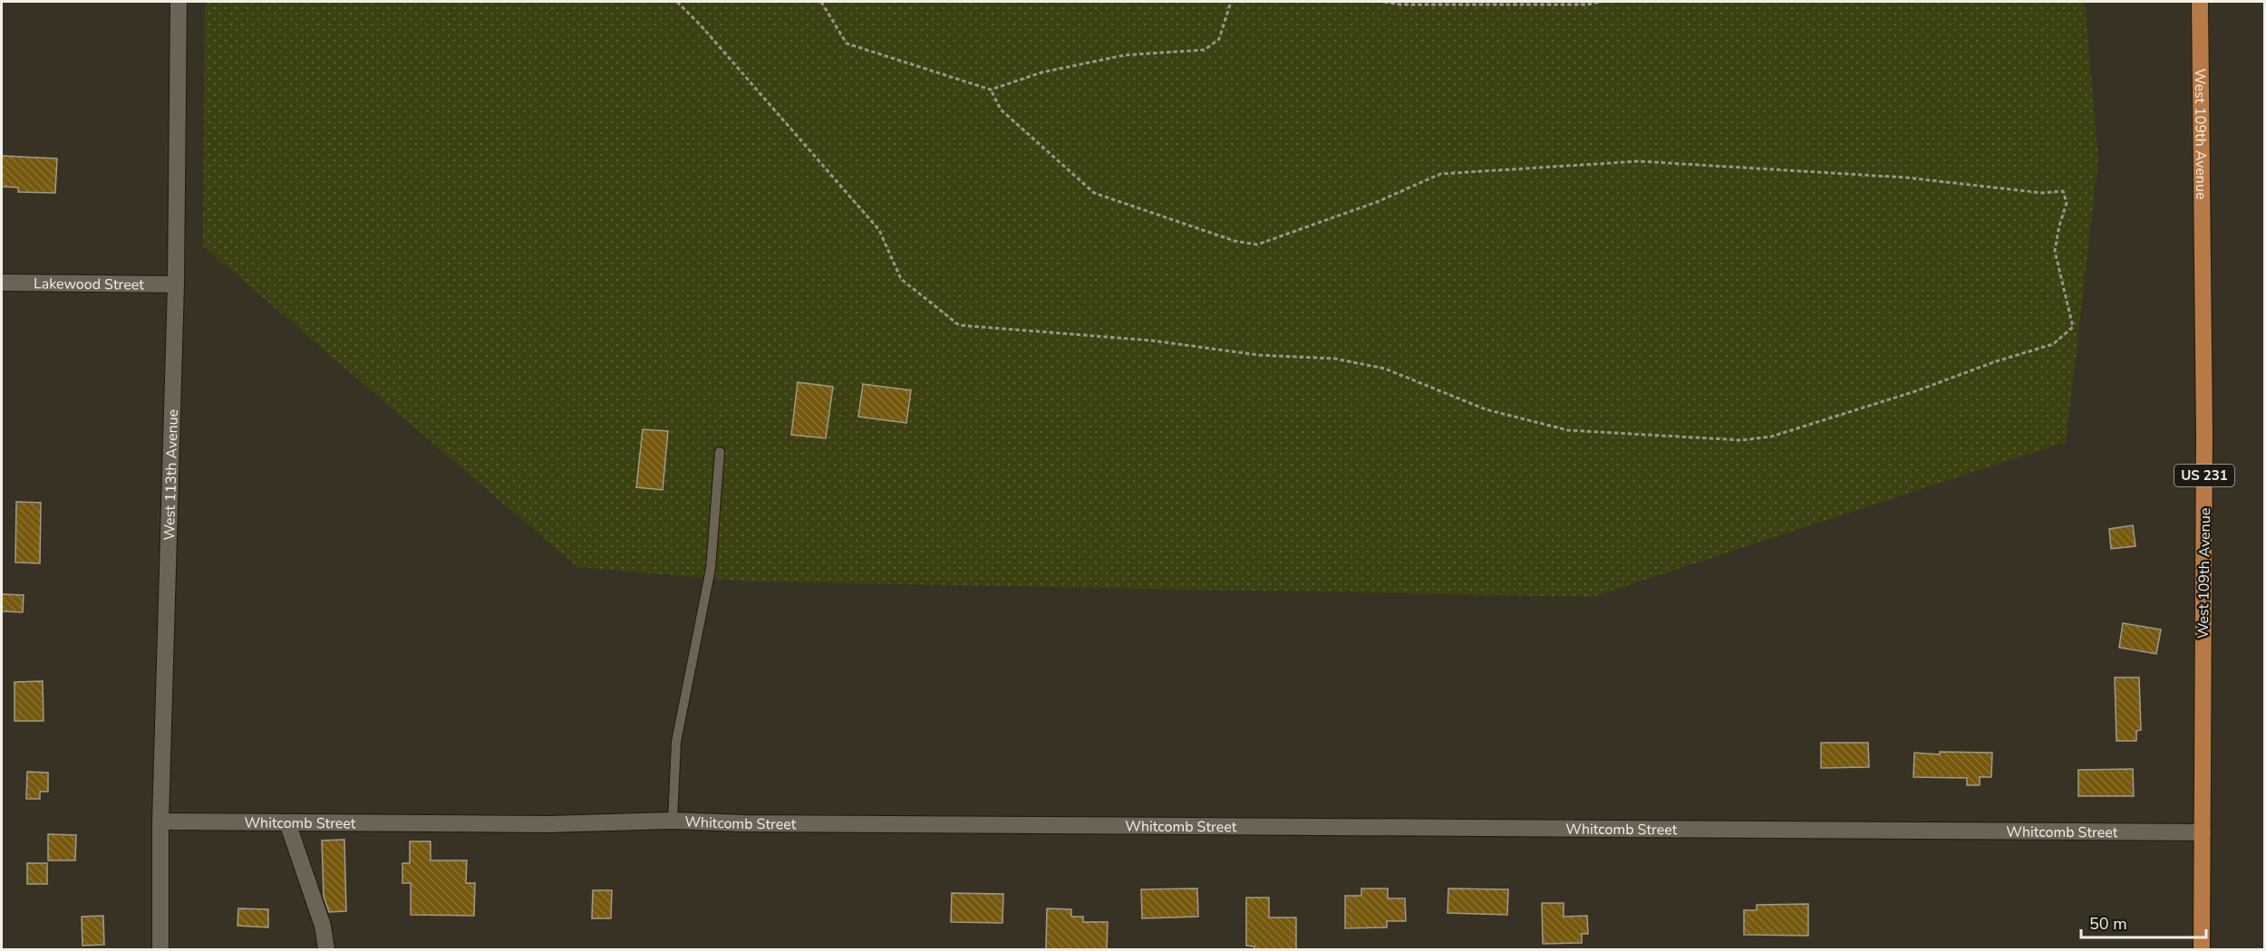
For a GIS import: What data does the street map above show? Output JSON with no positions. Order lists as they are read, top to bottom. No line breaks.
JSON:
{"streets":{"main road":["West 109th Avenue","US 231"],"street":["Lakewood Street","West 113th Avenue","Whitcomb Street"]},"crossings":[["West 109th Avenue","Whitcomb Street"],["Lakewood Street","West 113th Avenue"],["West 113th Avenue","Whitcomb Street"]],"scale_bar":"50 m"}
